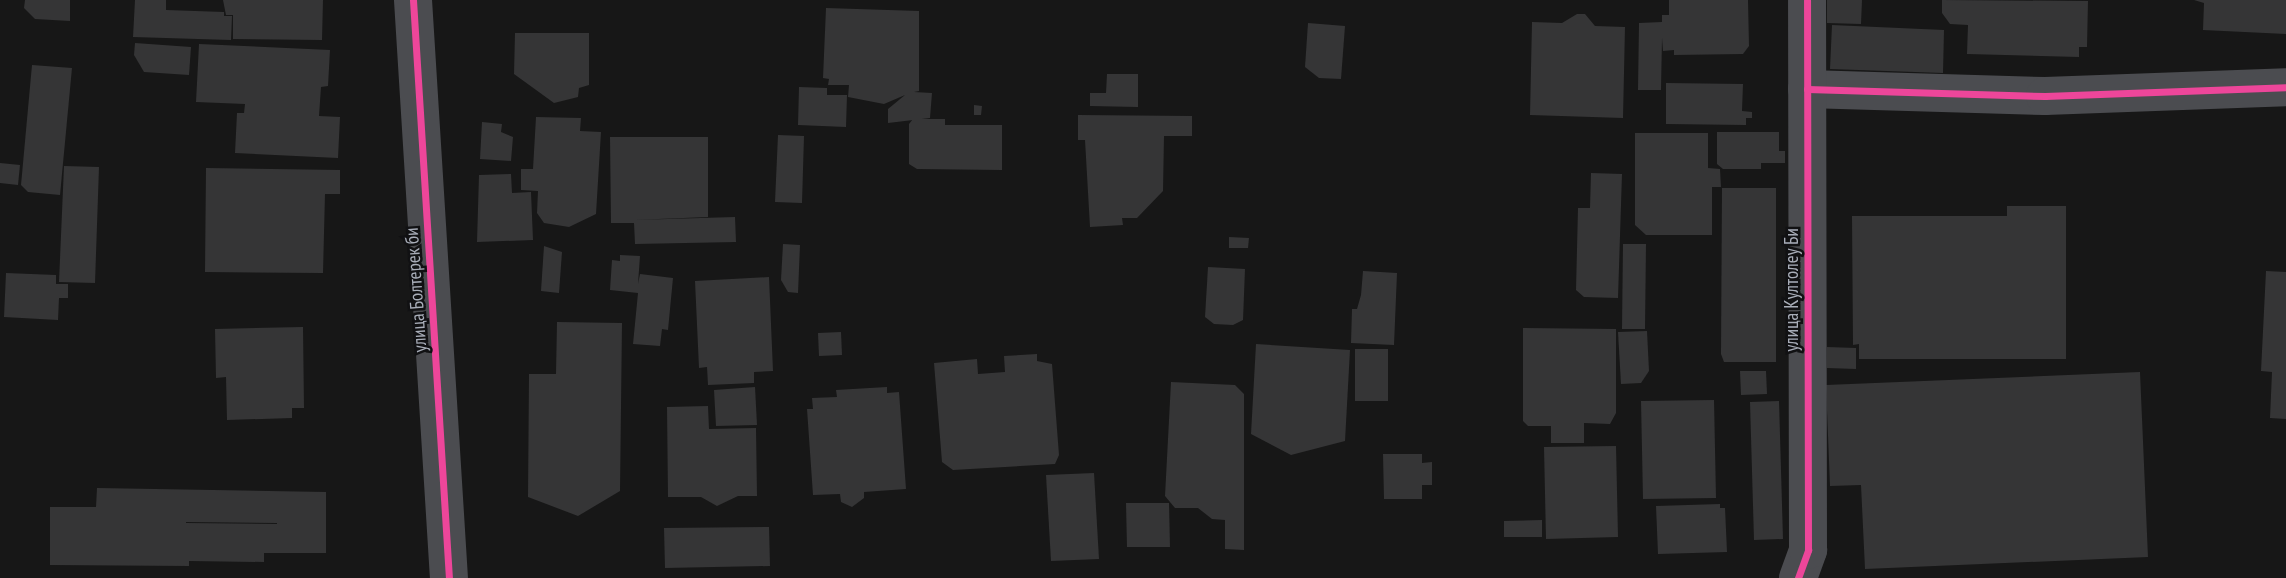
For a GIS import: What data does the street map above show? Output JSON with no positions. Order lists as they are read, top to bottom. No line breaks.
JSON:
{"streets":{"street":["улица Болтерек би","улица Култолеу Би"]}}
